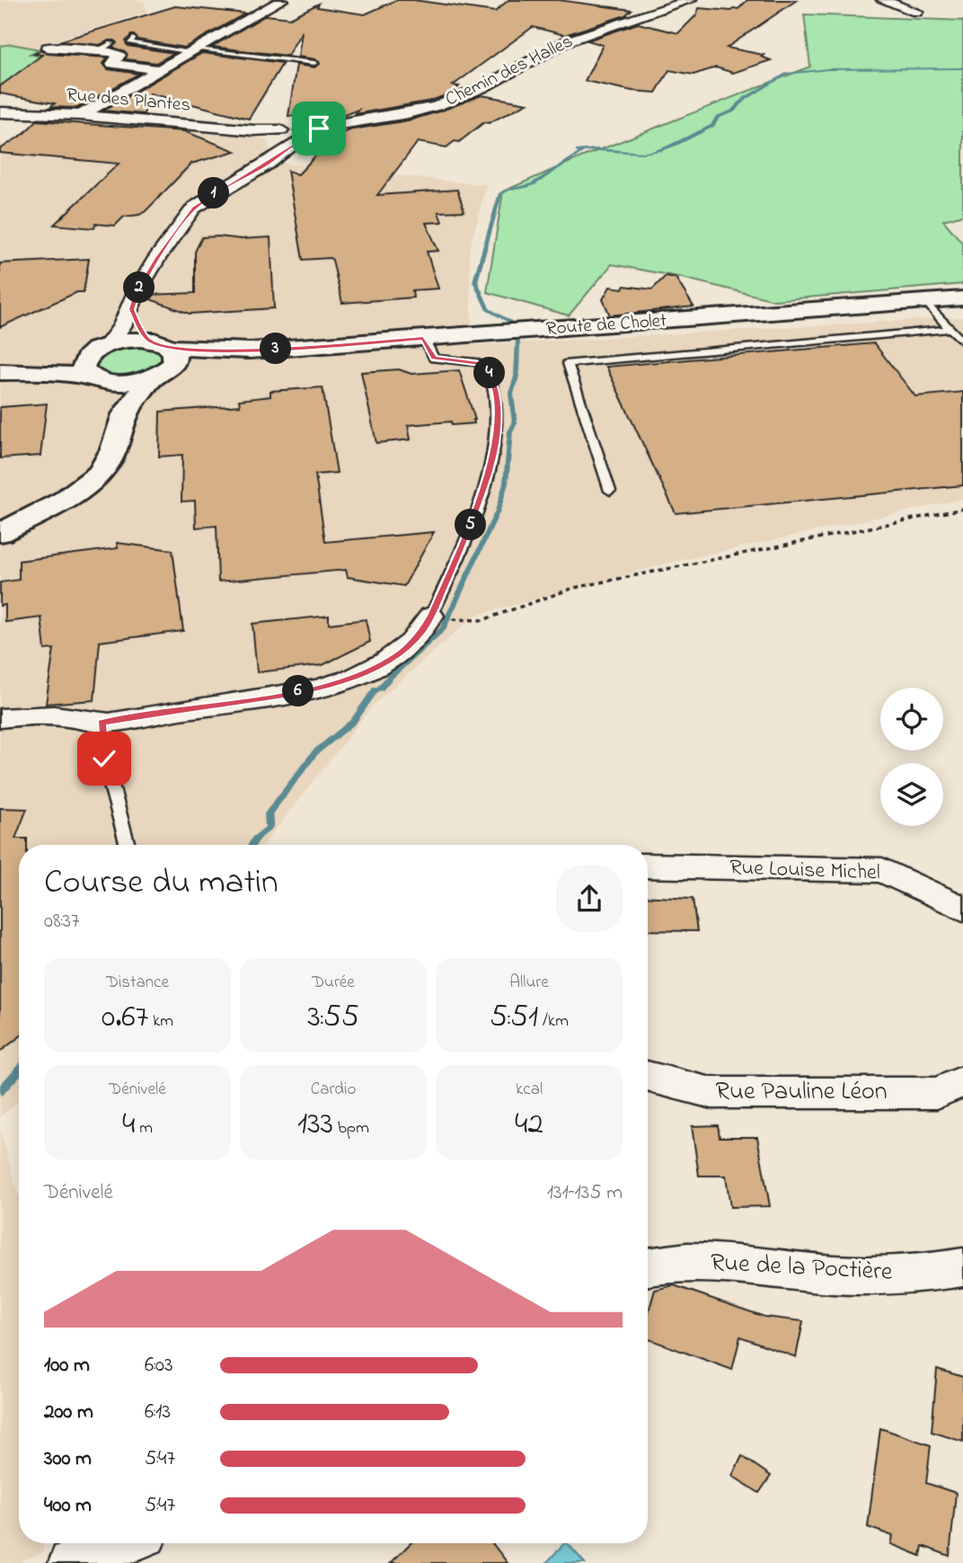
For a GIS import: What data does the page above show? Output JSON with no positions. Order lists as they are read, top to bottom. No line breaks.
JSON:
{"streets":{"main road":["Route de Cholet"],"street":["Chemin des Halles","Rue des Plantes","Rue Louise Michel","Rue Pauline Léon","Rue de la Poctière"]},"crossings":[["Chemin des Halles","Rue des Plantes"]],"page":{"pins":["1","2","3","4","5","6"],"heading":["Course du matin","08:37"],"stats":[["Distance","0.67 km"],["Durée","3:55"],["Allure","5:51 /km"],["Dénivelé","4 m"],["Cardio","133 bpm"],["kcal","42"]],"chart":["Dénivelé","131–135 m"],"list":[{"name":"100 m","note":"6:03"},{"name":"200 m","note":"6:13"},{"name":"300 m","note":"5:47"},{"name":"400 m","note":"5:47"}]}}
